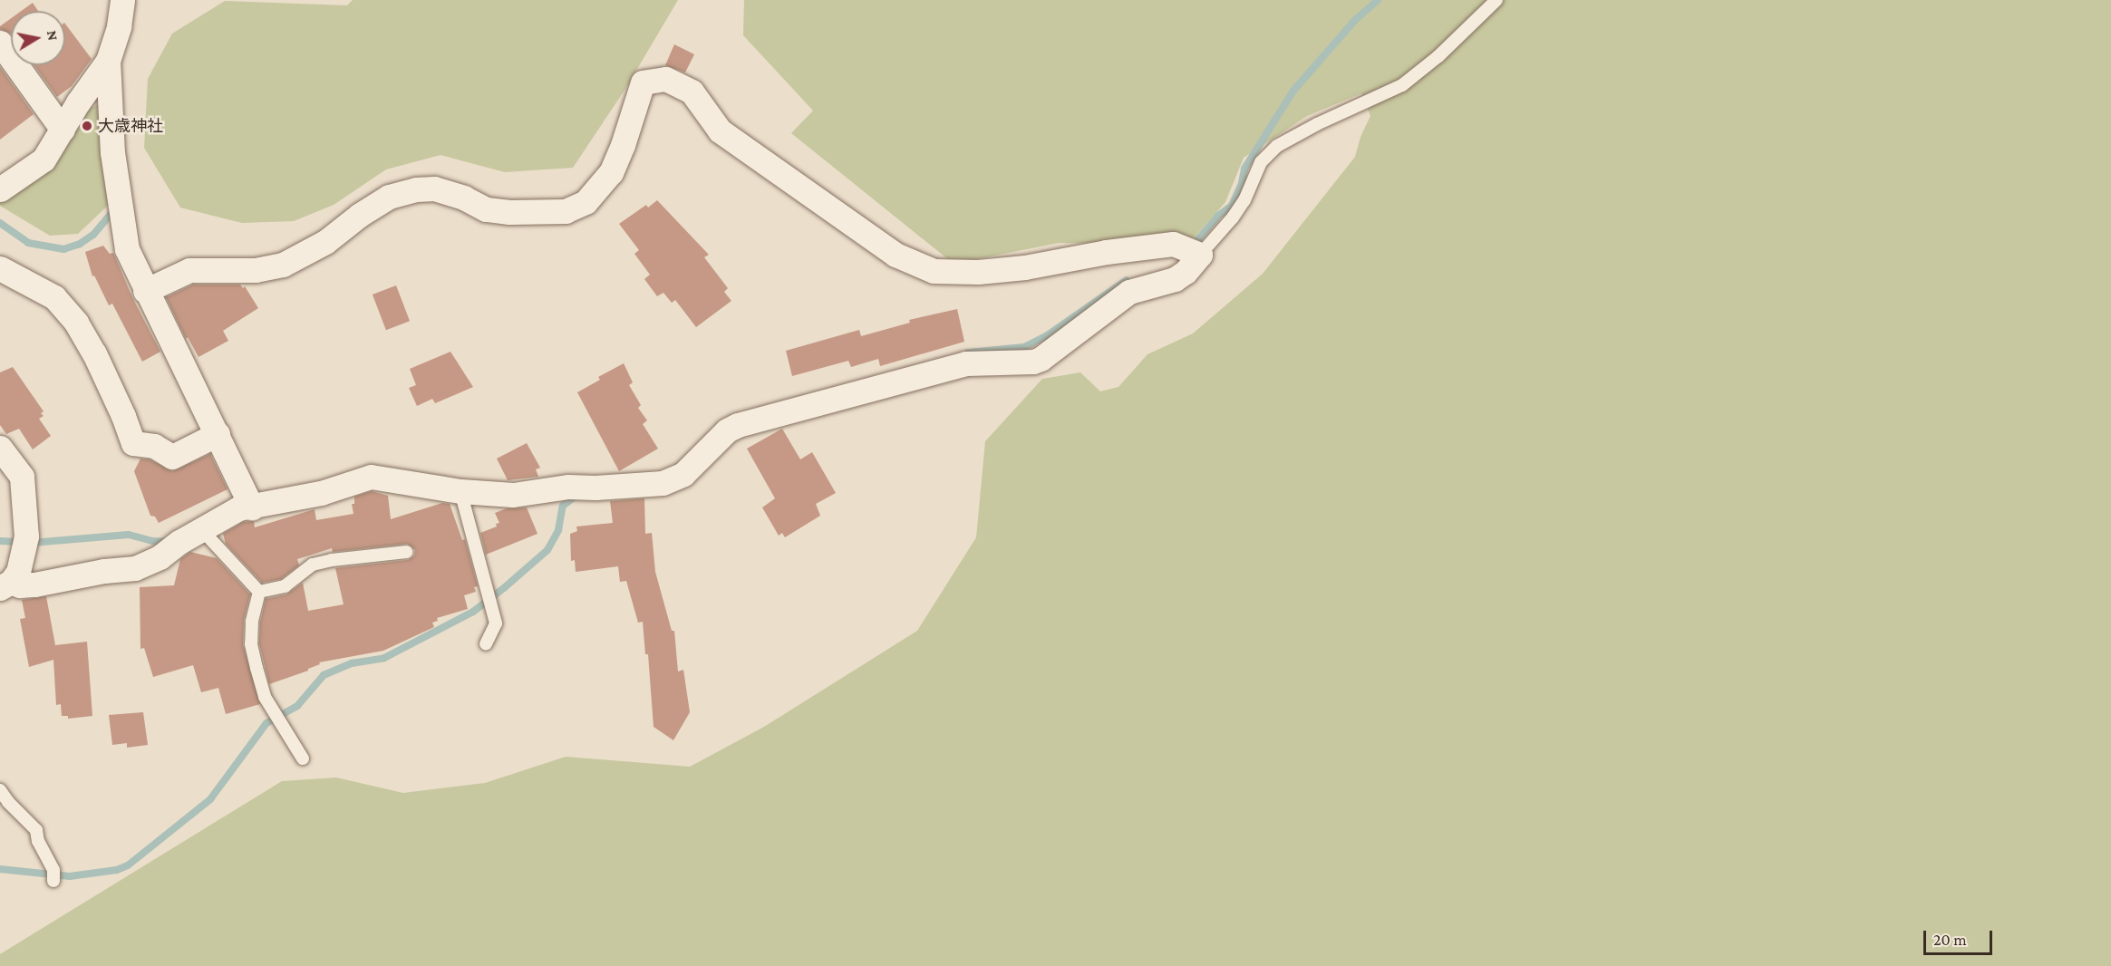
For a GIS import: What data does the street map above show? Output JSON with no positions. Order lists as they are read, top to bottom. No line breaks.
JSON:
{"places":["大歳神社"],"scale_bar":"20 m","north":"right"}
